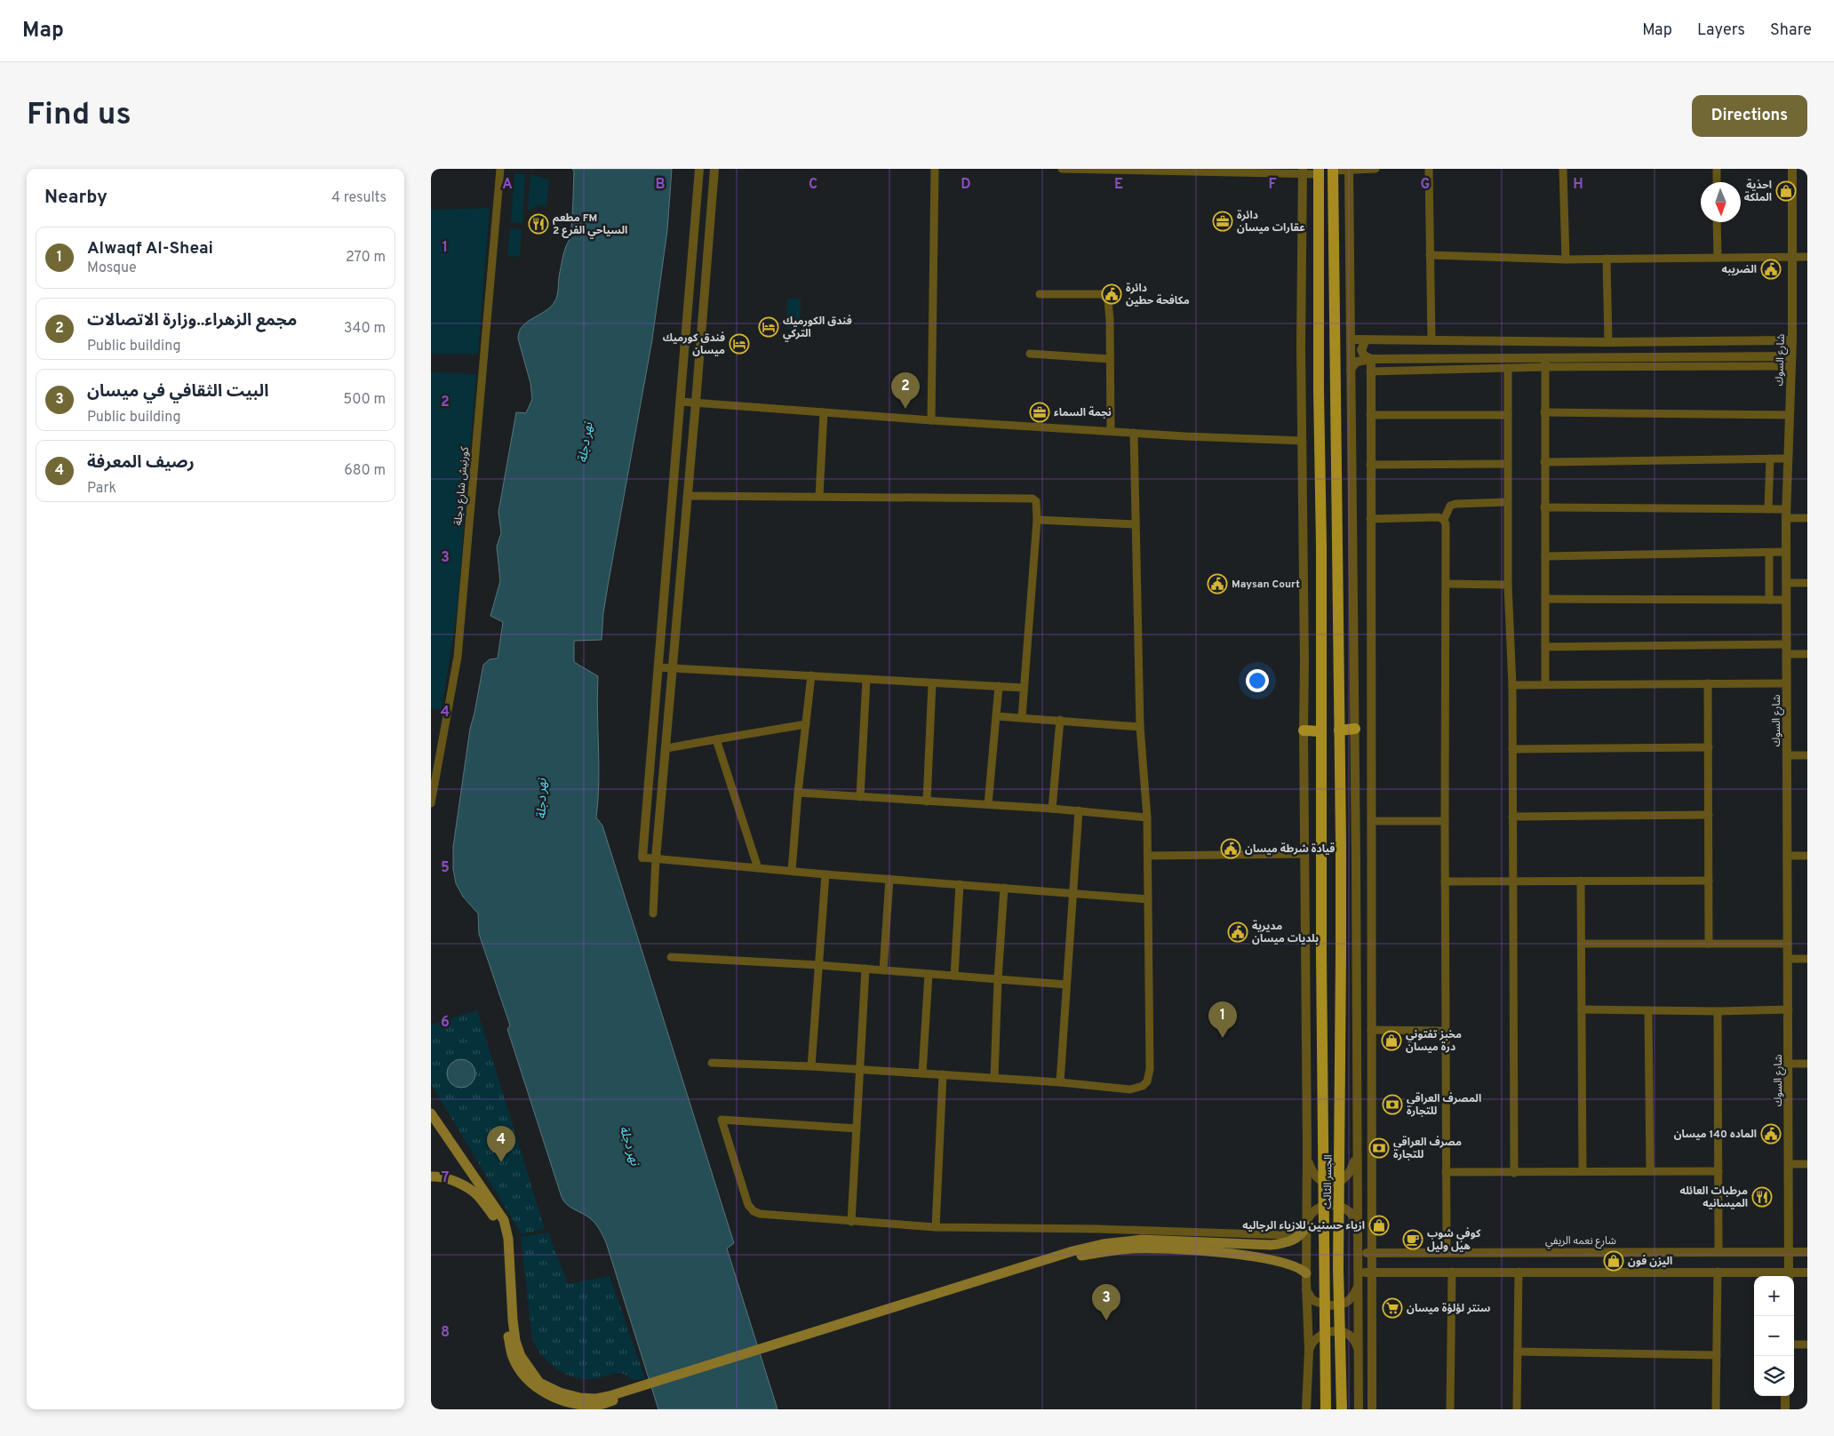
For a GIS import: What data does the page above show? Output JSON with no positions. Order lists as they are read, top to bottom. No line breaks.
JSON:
{"streets":{"main road":["الجسر الثالث"],"street":["شارع السوك","كورنيش شارع دجلة","شارع نعمه الريفي"]},"crossings":[["شارع السوك","شارع نعمه الريفي"]],"water":["نهر دجلة"],"places":{"shop":["احذية الملكة","مخبز تفتوني درة ميسان","ازياء حسنين للازياء الرجاليه","اليزن فون"],"office":["دائرة عقارات ميسان","نجمة السماء"],"restaurant":["مطعم FM السياحي الفرع 2","مرطبات العائله الميسانيه"],"public building":["الضريبه","دائرة مكافحة حطين","Maysan Court","قيادة شرطة ميسان","مديرية بلديات ميسان","الماده 140 ميسان"],"hotel":["فندق الكورميك التركي","فندق كورميك ميسان"],"bank":["المصرف العراقي للتجارة","مصرف العراقي للتجارة"],"cafe":["كوفي شوب هيل وليل"],"supermarket":["سنتر لؤلؤة ميسان"]},"north":"bottom","page":{"header":"Map","nav":["Map","Layers","Share"],"buttons":"Directions","title":"Find us","heading":["Nearby","4 results"],"list":[{"mark":"1","name":"Alwaqf Al-Sheai","note":"Mosque","value":"270 m"},{"mark":"2","name":"مجمع الزهراء..وزارة الاتصالات","note":"Public building","value":"340 m"},{"mark":"3","name":"البيت الثقافي في ميسان","note":"Public building","value":"500 m"},{"mark":"4","name":"رصيف المعرفة","note":"Park","value":"680 m"}],"pins":["2","1","4","3"],"map_buttons":["+","−"]},"grid":{"columns":["A","B","C","D","E","F","G","H"],"rows":["1","2","3","4","5","6","7","8"]}}
